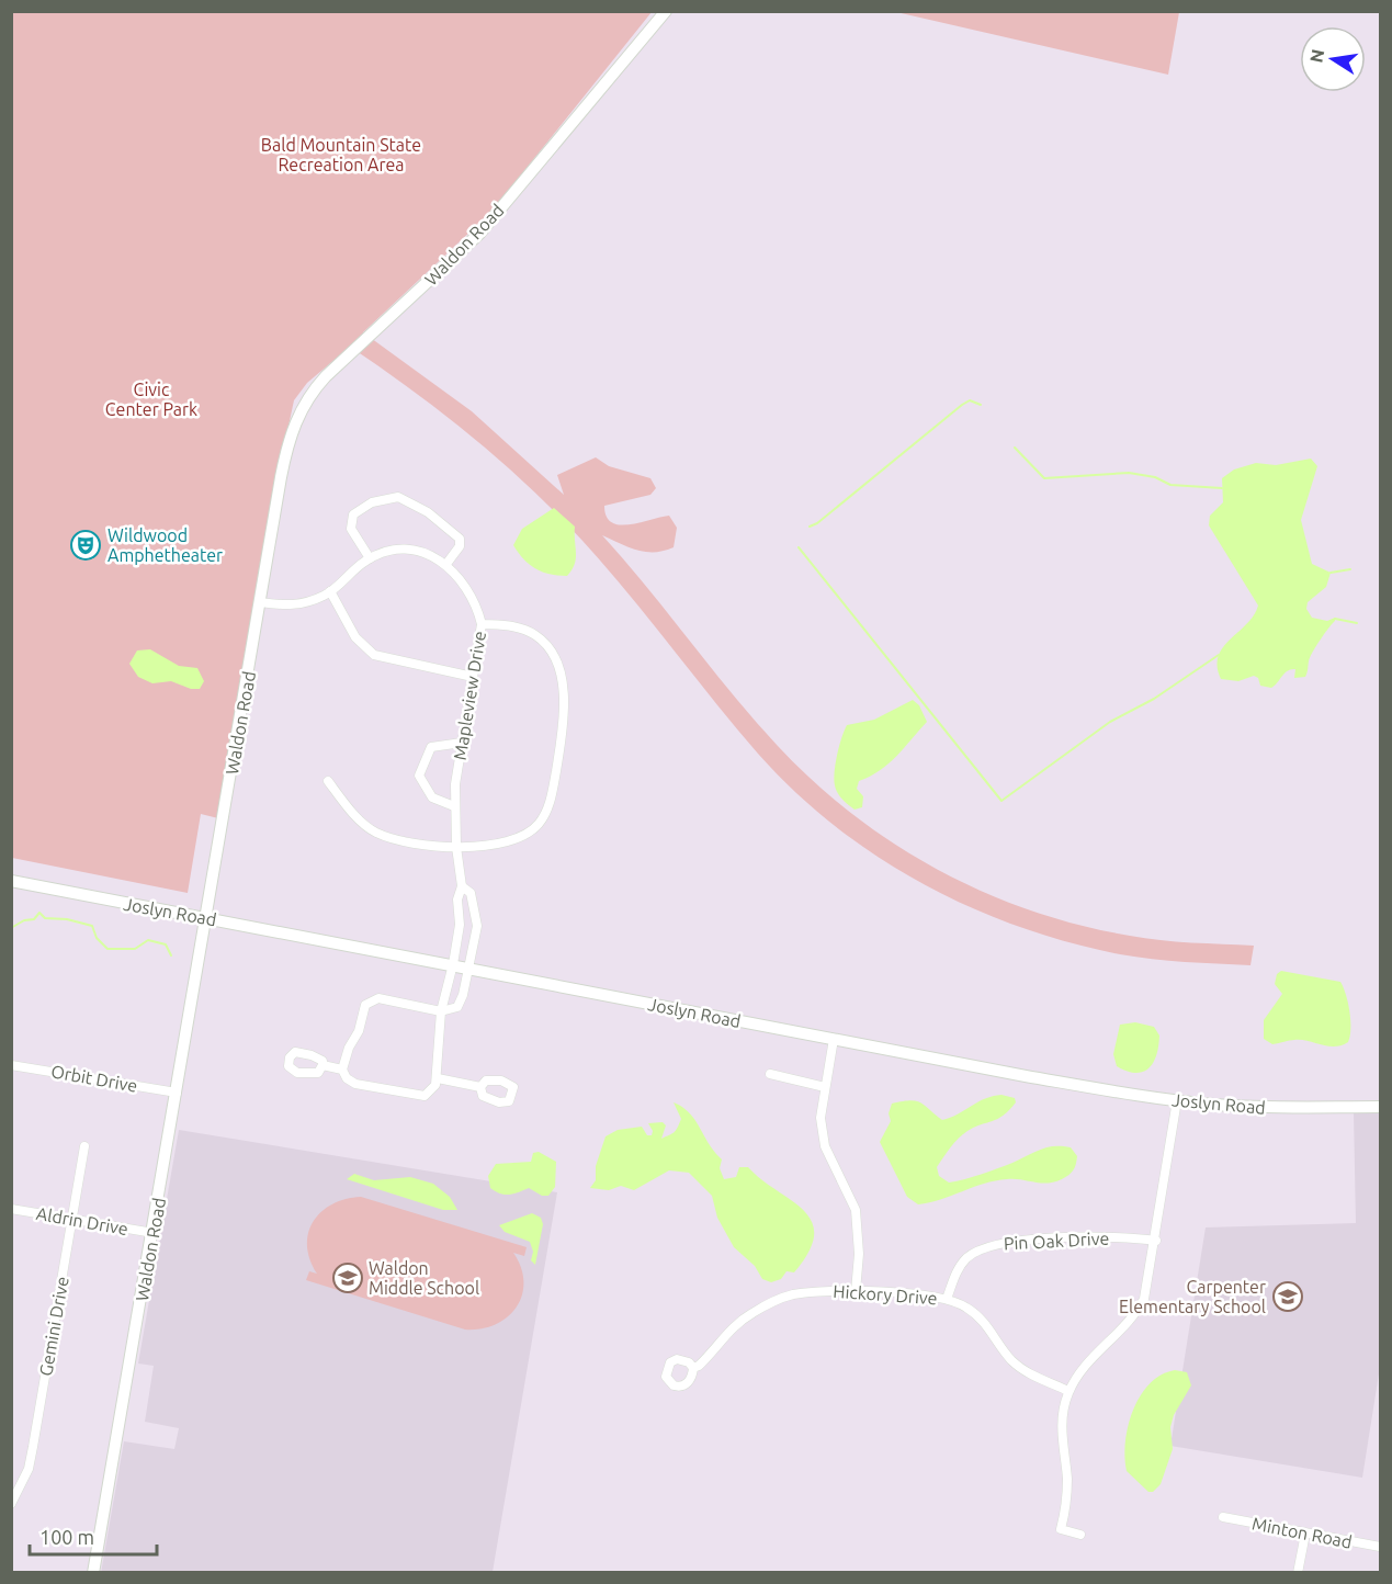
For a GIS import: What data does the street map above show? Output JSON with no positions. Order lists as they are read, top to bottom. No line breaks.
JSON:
{"streets":{"street":["Waldon Road","Mapleview Drive","Joslyn Road","Orbit Drive","Aldrin Drive","Pin Oak Drive","Hickory Drive","Gemini Drive","Minton Road"]},"crossings":[["Waldon Road","Mapleview Drive"],["Waldon Road","Joslyn Road"],["Waldon Road","Orbit Drive"],["Waldon Road","Aldrin Drive"],["Mapleview Drive","Joslyn Road"],["Aldrin Drive","Gemini Drive"],["Pin Oak Drive","Hickory Drive"]],"parks":["Bald Mountain State Recreation Area","Civic Center Park"],"places":{"theatre":["Wildwood Amphetheater"],"school or university":["Waldon Middle School","Carpenter Elementary School"]},"scale_bar":"100 m","north":"left"}
